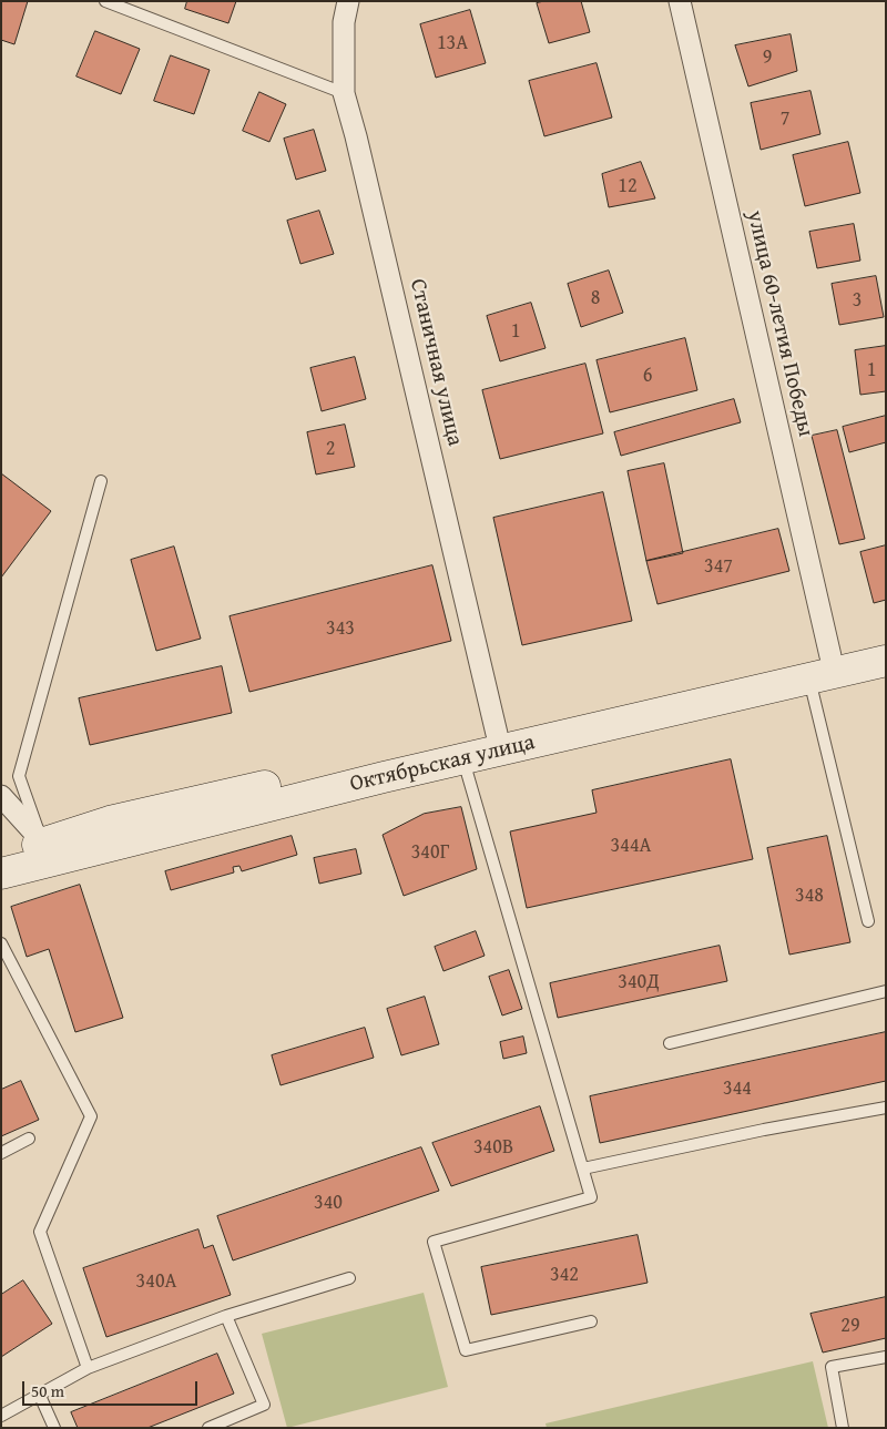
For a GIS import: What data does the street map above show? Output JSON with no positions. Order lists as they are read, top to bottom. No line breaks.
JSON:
{"streets":{"main road":["Октябрьская улица"],"street":["улица 60-летия Победы","Станичная улица"]},"crossings":[["улица 60-летия Победы","Октябрьская улица"],["Станичная улица","Октябрьская улица"]],"house_numbers":["13А","9","7","12","8","3","1","1","6","2","347","343","344А","340Г","348","340Д","344","340В","340","342","340А","29"],"scale_bar":"50 m"}
